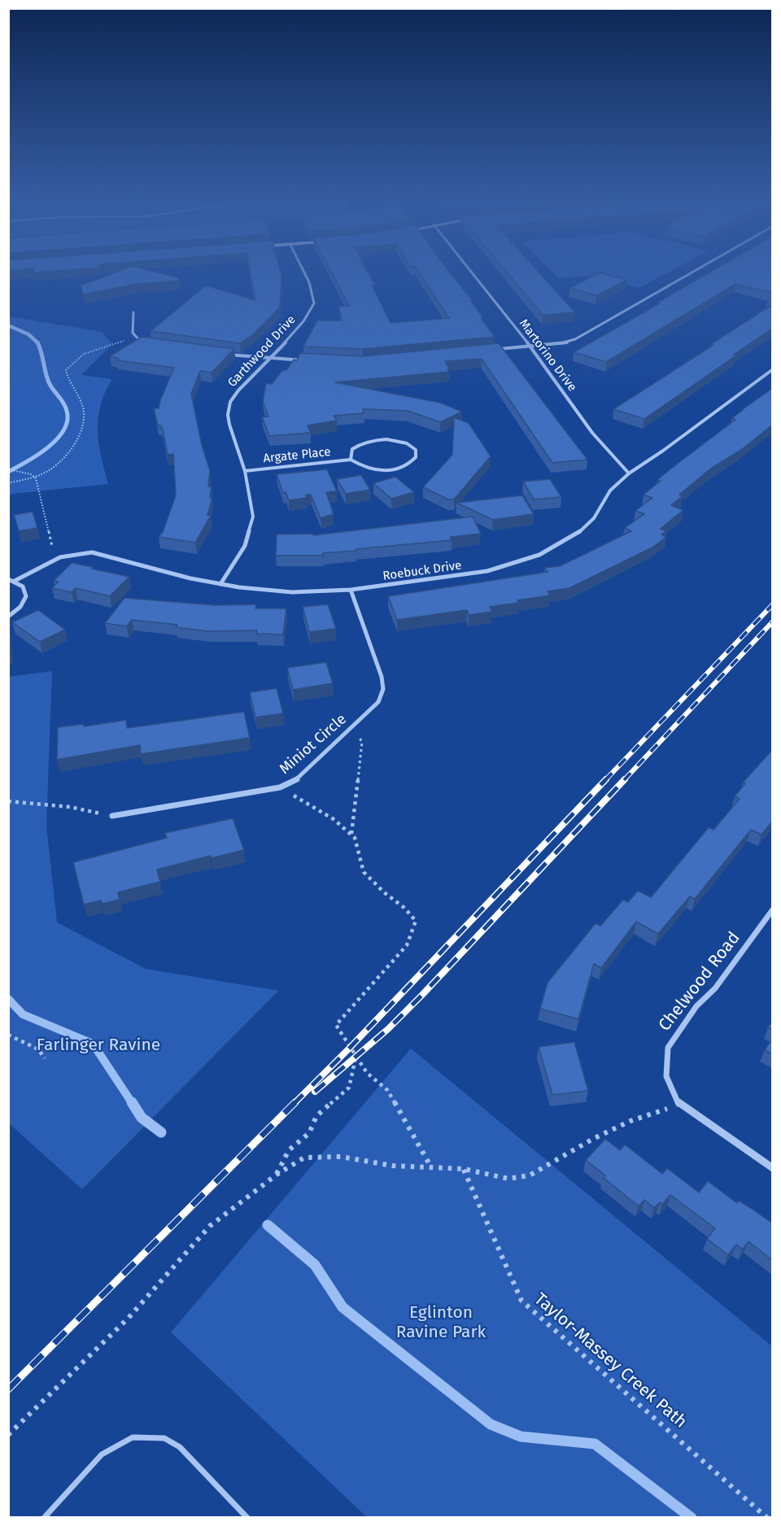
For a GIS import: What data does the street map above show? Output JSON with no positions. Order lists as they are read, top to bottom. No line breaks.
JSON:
{"streets":{"street":["Garthwood Drive","Martorino Drive","Argate Place","Roebuck Drive","Miniot Circle","Chelwood Road"],"path":["Taylor-Massey Creek Path"]},"crossings":[["Garthwood Drive","Argate Place"],["Garthwood Drive","Roebuck Drive"],["Martorino Drive","Roebuck Drive"],["Roebuck Drive","Miniot Circle"]],"parks":["Farlinger Ravine","Eglinton Ravine Park"]}
